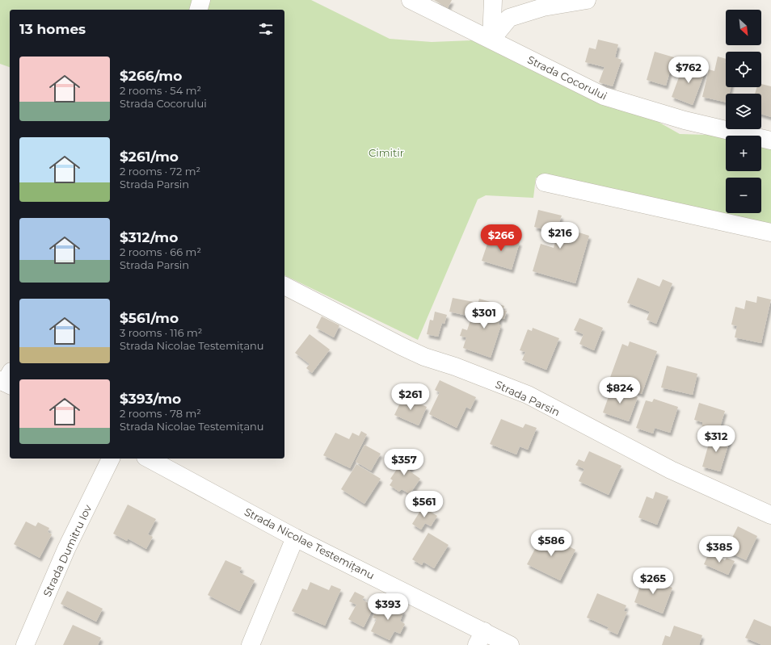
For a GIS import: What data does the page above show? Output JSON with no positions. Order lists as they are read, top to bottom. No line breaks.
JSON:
{"streets":{"street":["Strada Cocorului","Strada Parsin","Strada Nicolae Testemițanu","Strada Dumitru Iov"]},"parks":["Cimitir"],"north":"bottom right","page":{"map_buttons":["+","−"],"heading":"13 homes","list":[{"name":"$266/mo","note":"2 rooms · 54 m² · Strada Cocorului"},{"name":"$261/mo","note":"2 rooms · 72 m² · Strada Parsin"},{"name":"$312/mo","note":"2 rooms · 66 m² · Strada Parsin"},{"name":"$561/mo","note":"3 rooms · 116 m² · Strada Nicolae Testemițanu"},{"name":"$393/mo","note":"2 rooms · 78 m² · Strada Nicolae Testemițanu"}],"price":["$762","$216","$266","$301","$824","$261","$312","$357","$561","$586","$385","$265","$393"]}}
